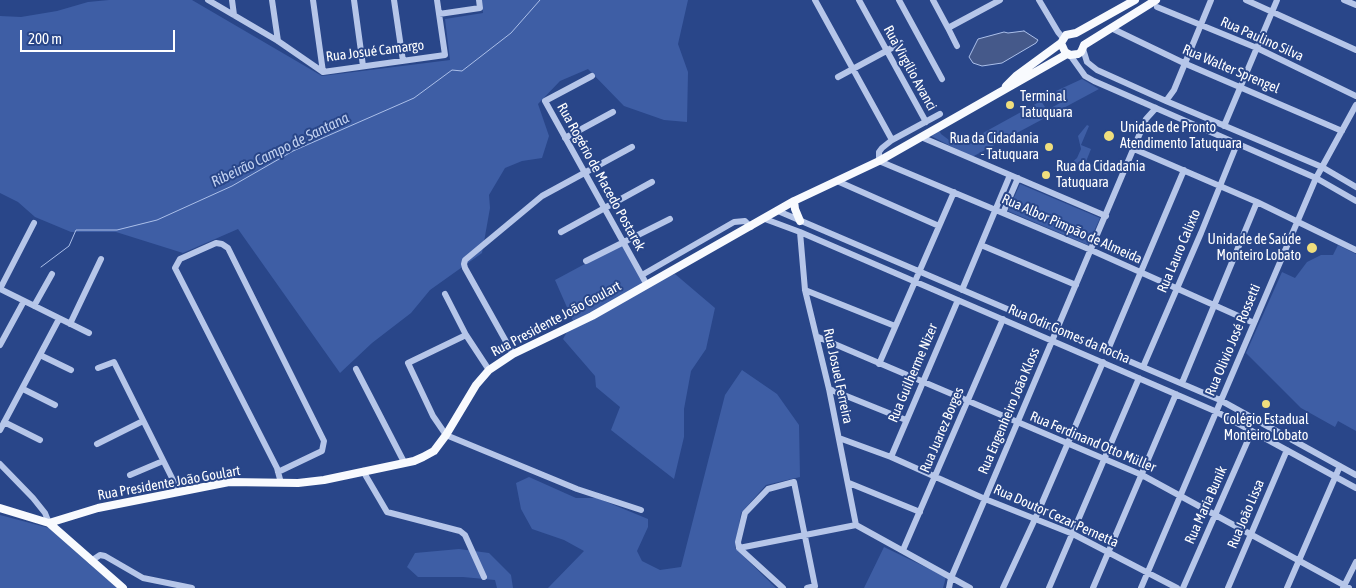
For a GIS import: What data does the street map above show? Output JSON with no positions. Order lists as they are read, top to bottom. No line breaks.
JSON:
{"streets":{"main road":["Rua Presidente João Goulart"],"street":["Rua Paulino Silva","Rua Josué Camargo","Rua Virgílio Avanci","Rua Walter Sprengel","Rua Rogério de Macedo Postarek","Rua Albor Pimpão de Almeida","Rua Lauro Calixto","Rua Odir Gomes da Rocha","Rua Olivio José Rossetti","Rua Guilherme Nizer","Rua Josuel Ferreira","Rua Engenheiro João Kloss","Rua Juarez Borges","Rua Ferdinand Otto Müller","Rua Maria Bunik","Rua João Lissa","Rua Doutor Cezar Pernetta"]},"crossings":[["Rua Paulino Silva","Rua Presidente João Goulart"],["Rua Walter Sprengel","Rua Presidente João Goulart"],["Rua Walter Sprengel","Rua Olivio José Rossetti"],["Rua Rogério de Macedo Postarek","Rua Presidente João Goulart"],["Rua Albor Pimpão de Almeida","Rua Lauro Calixto"],["Rua Albor Pimpão de Almeida","Rua Presidente João Goulart"],["Rua Albor Pimpão de Almeida","Rua Olivio José Rossetti"],["Rua Albor Pimpão de Almeida","Rua Engenheiro João Kloss"],["Rua Lauro Calixto","Rua Odir Gomes da Rocha"],["Rua Presidente João Goulart","Rua Odir Gomes da Rocha"],["Rua Odir Gomes da Rocha","Rua Olivio José Rossetti"],["Rua Odir Gomes da Rocha","Rua Guilherme Nizer"],["Rua Odir Gomes da Rocha","Rua Josuel Ferreira"],["Rua Odir Gomes da Rocha","Rua Engenheiro João Kloss"],["Rua Odir Gomes da Rocha","Rua Juarez Borges"],["Rua Odir Gomes da Rocha","Rua Maria Bunik"],["Rua Odir Gomes da Rocha","Rua João Lissa"],["Rua Olivio José Rossetti","Rua Ferdinand Otto Müller"],["Rua Olivio José Rossetti","Rua Doutor Cezar Pernetta"],["Rua Guilherme Nizer","Rua Ferdinand Otto Müller"],["Rua Guilherme Nizer","Rua Doutor Cezar Pernetta"],["Rua Josuel Ferreira","Rua Ferdinand Otto Müller"],["Rua Josuel Ferreira","Rua Doutor Cezar Pernetta"],["Rua Engenheiro João Kloss","Rua Ferdinand Otto Müller"],["Rua Engenheiro João Kloss","Rua Doutor Cezar Pernetta"],["Rua Juarez Borges","Rua Ferdinand Otto Müller"],["Rua Juarez Borges","Rua Doutor Cezar Pernetta"],["Rua Ferdinand Otto Müller","Rua Maria Bunik"],["Rua Ferdinand Otto Müller","Rua João Lissa"]],"water":["Ribeirão Campo de Santana"],"places":["Terminal Tatuquara","Unidade de Pronto Atendimento Tatuquara","Rua da Cidadania - Tatuquara","Rua da Cidadania Tatuquara","Unidade de Saúde Monteiro Lobato","Colégio Estadual Monteiro Lobato"],"scale_bar":"200 m"}
